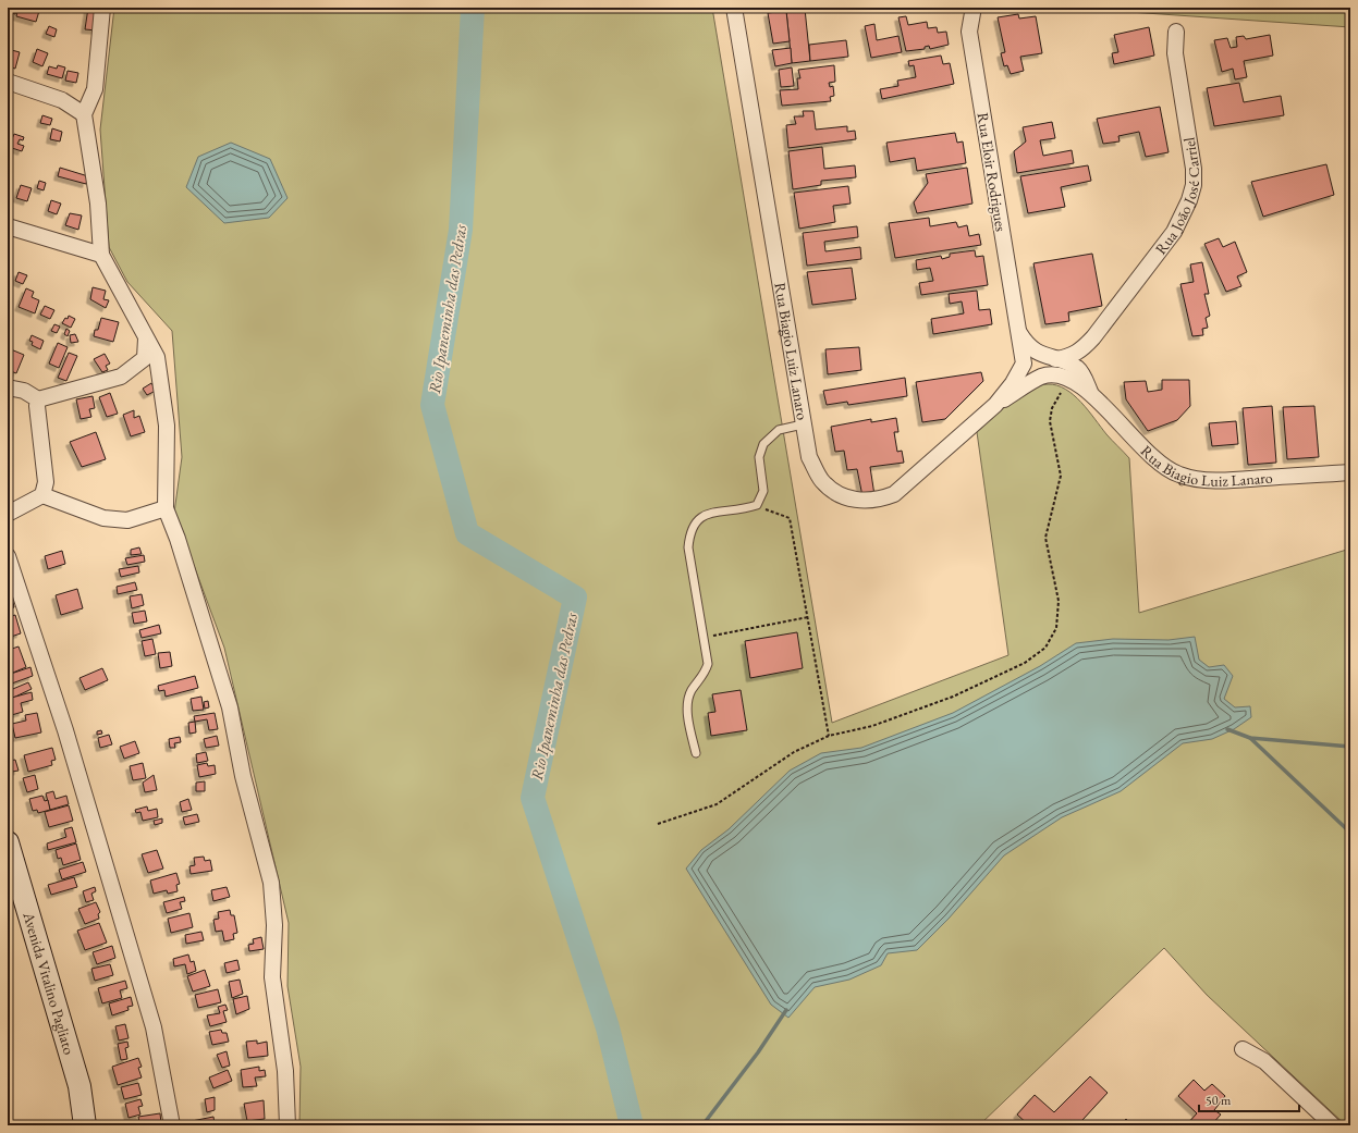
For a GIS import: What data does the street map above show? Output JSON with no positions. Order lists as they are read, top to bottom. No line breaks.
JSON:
{"streets":{"street":["Rua Eloir Rodrigues","Rua João José Carriel","Rua Biagio Luiz Lanaro","Avenida Vitalino Pagliato"]},"crossings":[["Rua Eloir Rodrigues","Rua Biagio Luiz Lanaro"],["Rua João José Carriel","Rua Biagio Luiz Lanaro"]],"water":["Rio Ipaneminha das Pedras"],"scale_bar":"50 m"}
